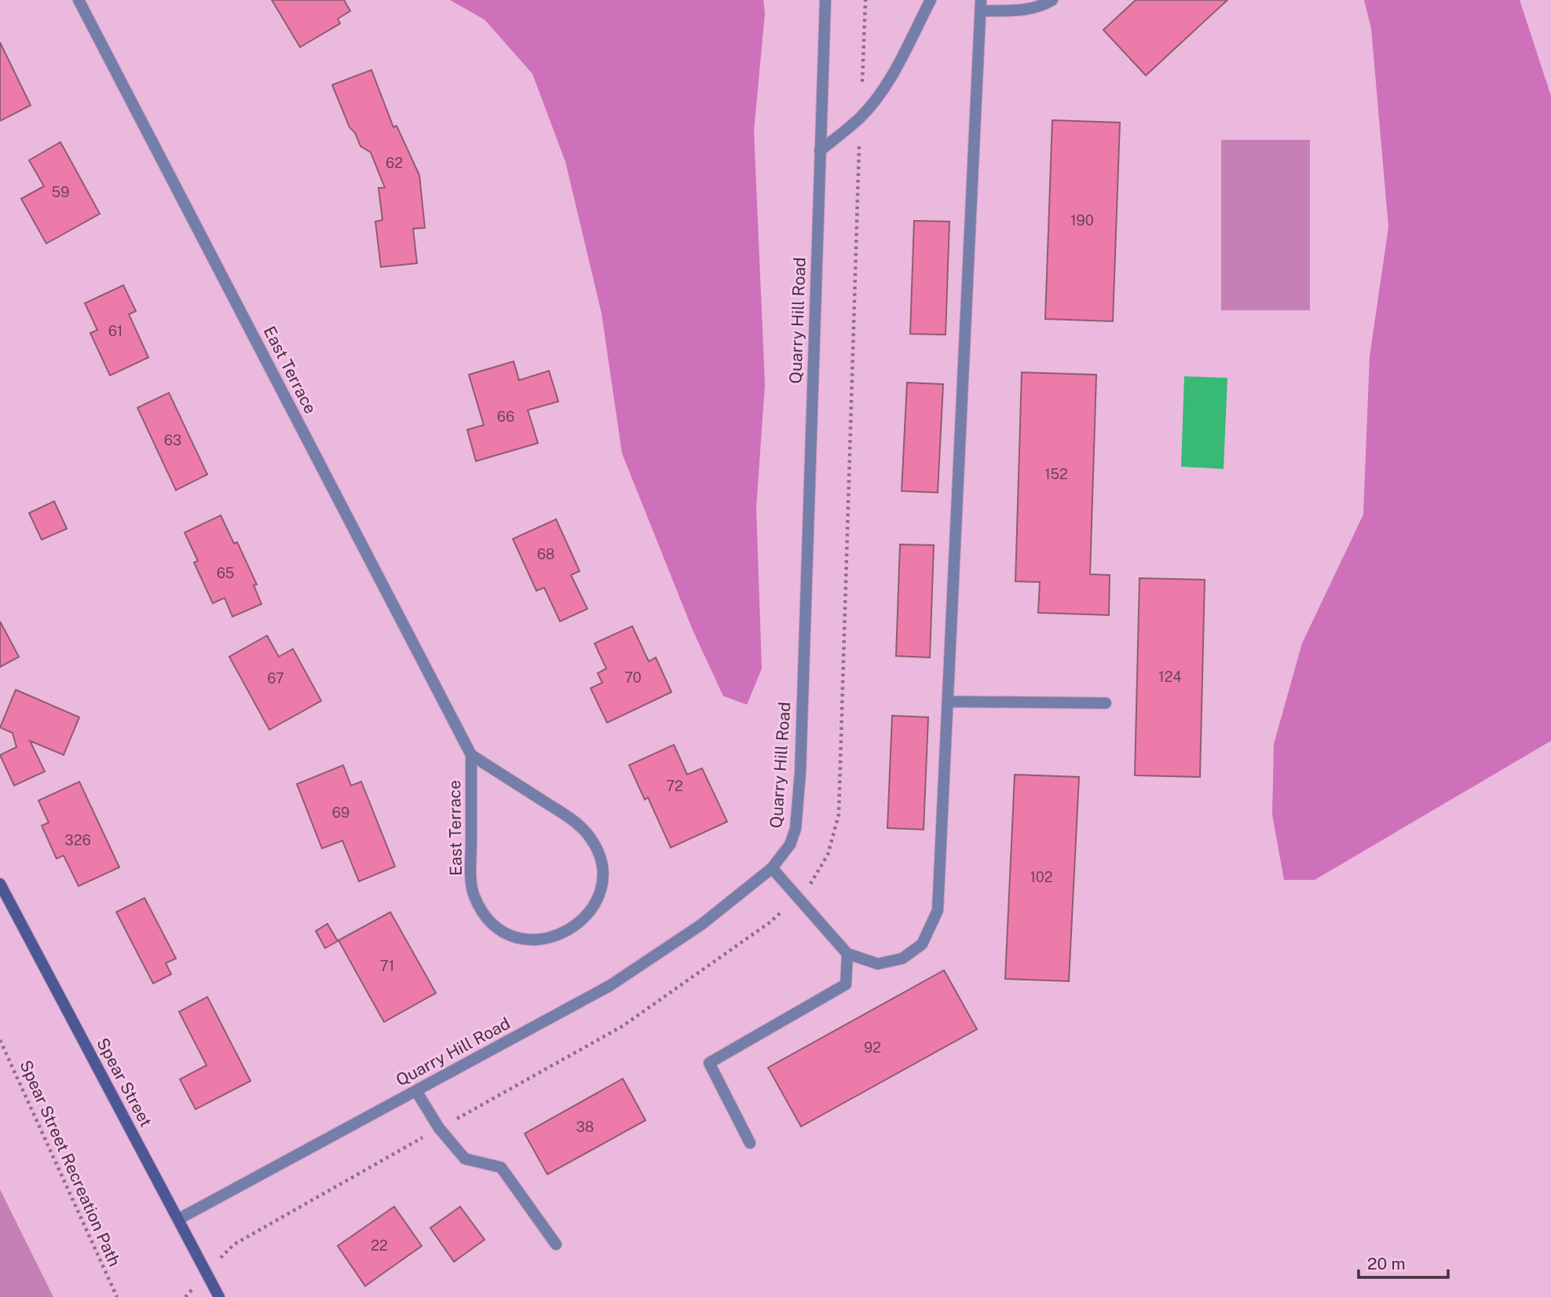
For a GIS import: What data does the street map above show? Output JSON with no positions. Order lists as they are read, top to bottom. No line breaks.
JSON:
{"streets":{"main road":["Spear Street"],"street":["Quarry Hill Road","East Terrace"],"path":["Spear Street Recreation Path"]},"crossings":[["Quarry Hill Road","Spear Street"]],"house_numbers":["62","59","190","61","66","63","152","68","65","124","70","67","72","69","326","102","71","92","38","22"],"scale_bar":"20 m"}
